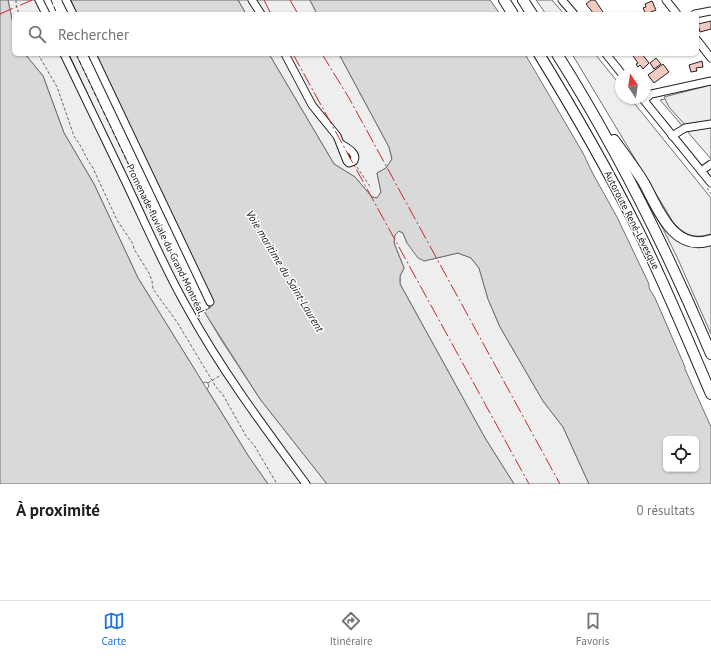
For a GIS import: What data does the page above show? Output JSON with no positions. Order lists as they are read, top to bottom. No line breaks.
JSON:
{"streets":{"highway":["Autoroute René-Lévesque"],"street":["Promenade fluviale du Grand Montréal,"]},"water":["Voie maritime du Saint-Laurent"],"north":"top","page":{"search":"Rechercher","heading":["À proximité","0 résultats"],"nav":["Carte","Itinéraire","Favoris"]}}
